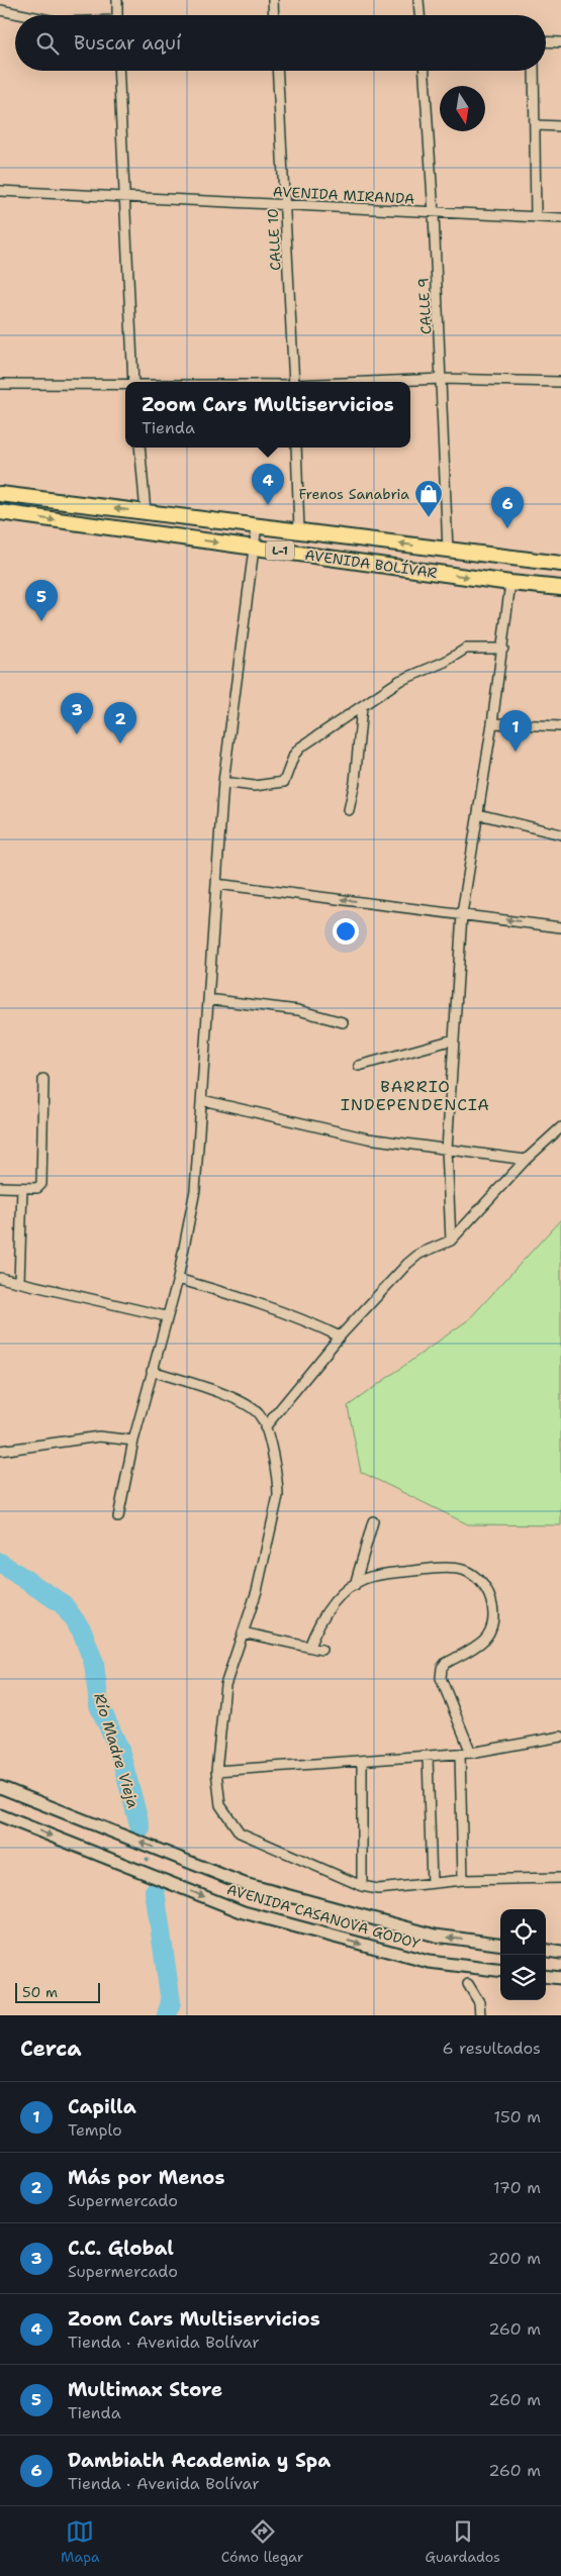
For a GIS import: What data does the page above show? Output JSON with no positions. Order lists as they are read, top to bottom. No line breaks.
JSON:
{"streets":{"main road":["L-1","AVENIDA BOLÍVAR"],"street":["AVENIDA MIRANDA","CALLE 10","CALLE 9","AVENIDA CASANOVA GODOY"]},"crossings":[["AVENIDA MIRANDA","CALLE 10"],["AVENIDA MIRANDA","CALLE 9"],["CALLE 9","AVENIDA BOLÍVAR"]],"districts":["BARRIO INDEPENDENCIA"],"water":["Río Madre Vieja"],"places":{"shop":["Frenos Sanabria"]},"scale_bar":"50 m","north":"bottom","page":{"search":"Buscar aquí","popup":["Zoom Cars Multiservicios","Tienda"],"pins":["4","6","5","3","2","1"],"scale":"50 m","heading":["Cerca","6 resultados"],"list":[{"mark":"1","name":"Capilla","note":"Templo","value":"150 m"},{"mark":"2","name":"Más por Menos","note":"Supermercado","value":"170 m"},{"mark":"3","name":"C.C. Global","note":"Supermercado","value":"200 m"},{"mark":"4","name":"Zoom Cars Multiservicios","note":"Tienda · Avenida Bolívar","value":"260 m"},{"mark":"5","name":"Multimax Store","note":"Tienda","value":"260 m"},{"mark":"6","name":"Dambiath Academia y Spa","note":"Tienda · Avenida Bolívar","value":"260 m"}],"nav":["Mapa","Cómo llegar","Guardados"]}}
